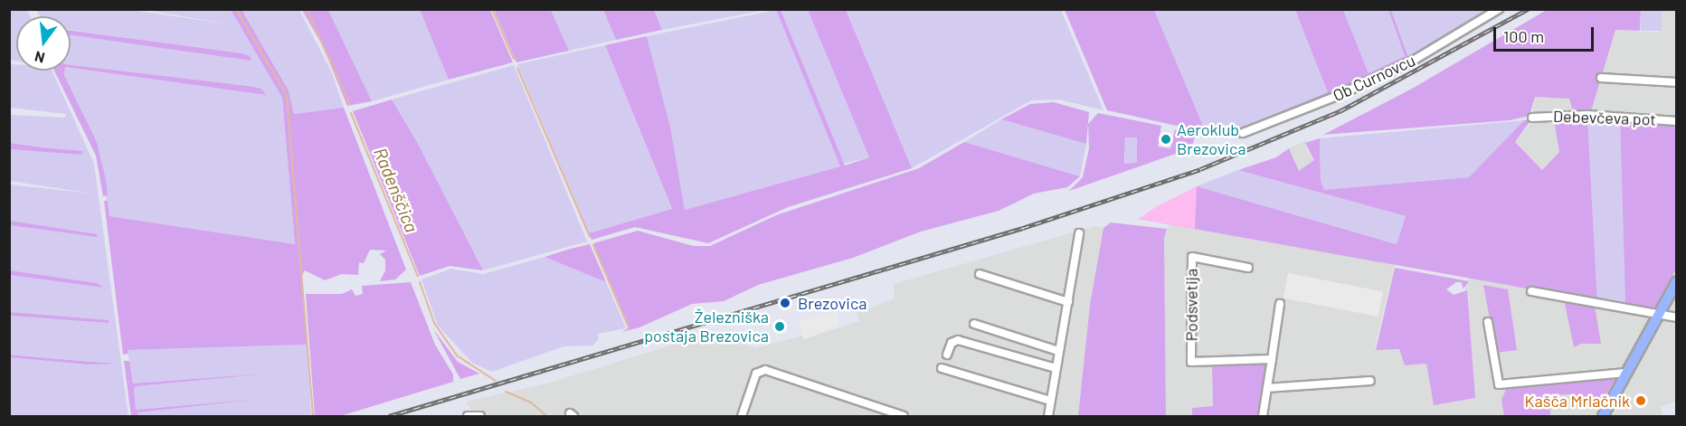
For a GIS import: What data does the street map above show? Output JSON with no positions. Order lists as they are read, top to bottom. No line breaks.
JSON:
{"streets":{"street":["Ob Curnovcu","Debevčeva pot","Podsvetija"]},"water":["Radenščica"],"places":["Aeroklub Brezovica","Brezovica","Železniška postaja Brezovica","Kašča Mrlačnik"],"scale_bar":"100 m","north":"bottom"}
